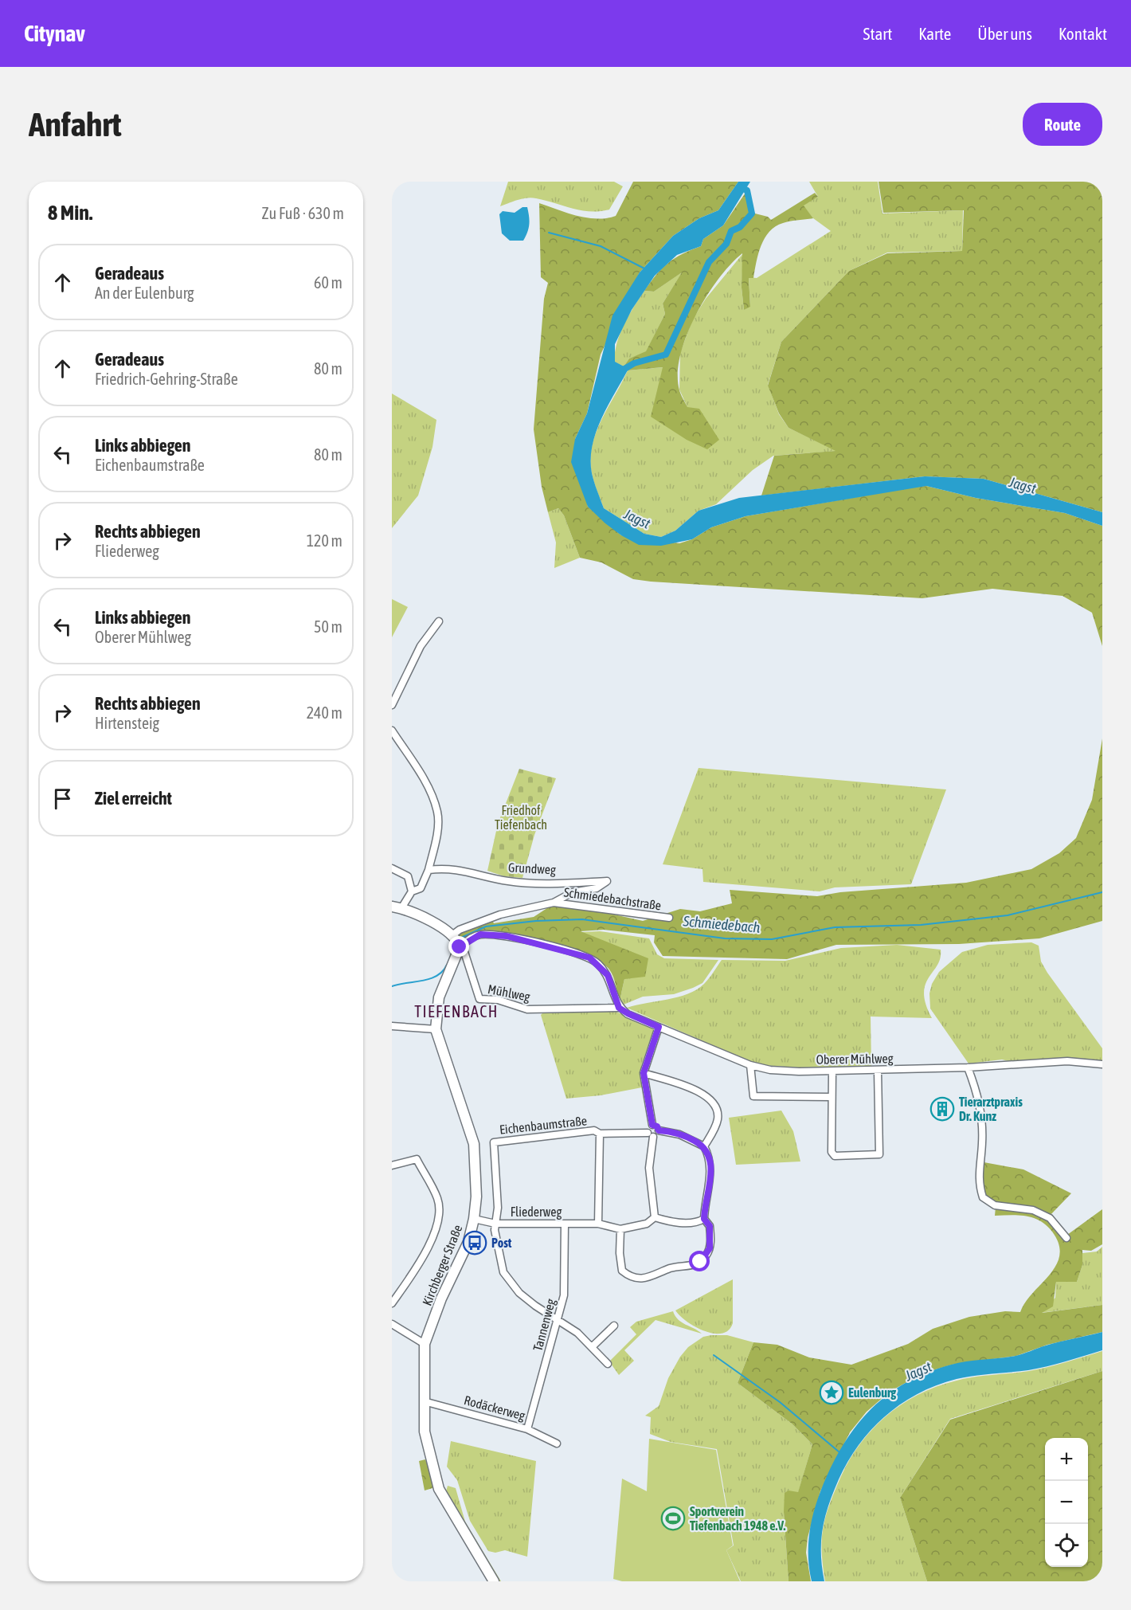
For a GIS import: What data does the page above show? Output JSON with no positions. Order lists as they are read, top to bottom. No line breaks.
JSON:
{"streets":{"main road":["Kirchberger Straße"],"street":["Grundweg","Schmiedebachstraße","Mühlweg","Oberer Mühlweg","Eichenbaumstraße","Fliederweg","Tannenweg","Rodäckerweg"]},"crossings":[["Grundweg","Schmiedebachstraße"],["Schmiedebachstraße","Mühlweg"],["Schmiedebachstraße","Kirchberger Straße"],["Mühlweg","Oberer Mühlweg"],["Mühlweg","Kirchberger Straße"],["Eichenbaumstraße","Fliederweg"],["Fliederweg","Kirchberger Straße"],["Fliederweg","Tannenweg"],["Kirchberger Straße","Rodäckerweg"],["Tannenweg","Rodäckerweg"]],"districts":["TIEFENBACH"],"water":["Jagst","Schmiedebach"],"parks":["Friedhof Tiefenbach"],"places":{"building":["Tierarztpraxis Dr. Kunz"],"bus stop":["Post"],"place":["Eulenburg"],"sports":["Sportverein Tiefenbach 1948 e.V."]},"page":{"header":"Citynav","nav":["Start","Karte","Über uns","Kontakt"],"buttons":"Route","title":"Anfahrt","heading":["8 Min.","Zu Fuß · 630 m"],"list":[["Geradeaus","An der Eulenburg","60 m"],["Geradeaus","Friedrich-Gehring-Straße","80 m"],["Links abbiegen","Eichenbaumstraße","80 m"],["Rechts abbiegen","Fliederweg","120 m"],["Links abbiegen","Oberer Mühlweg","50 m"],["Rechts abbiegen","Hirtensteig","240 m"],"Ziel erreicht"],"map_buttons":["+","−"]}}
